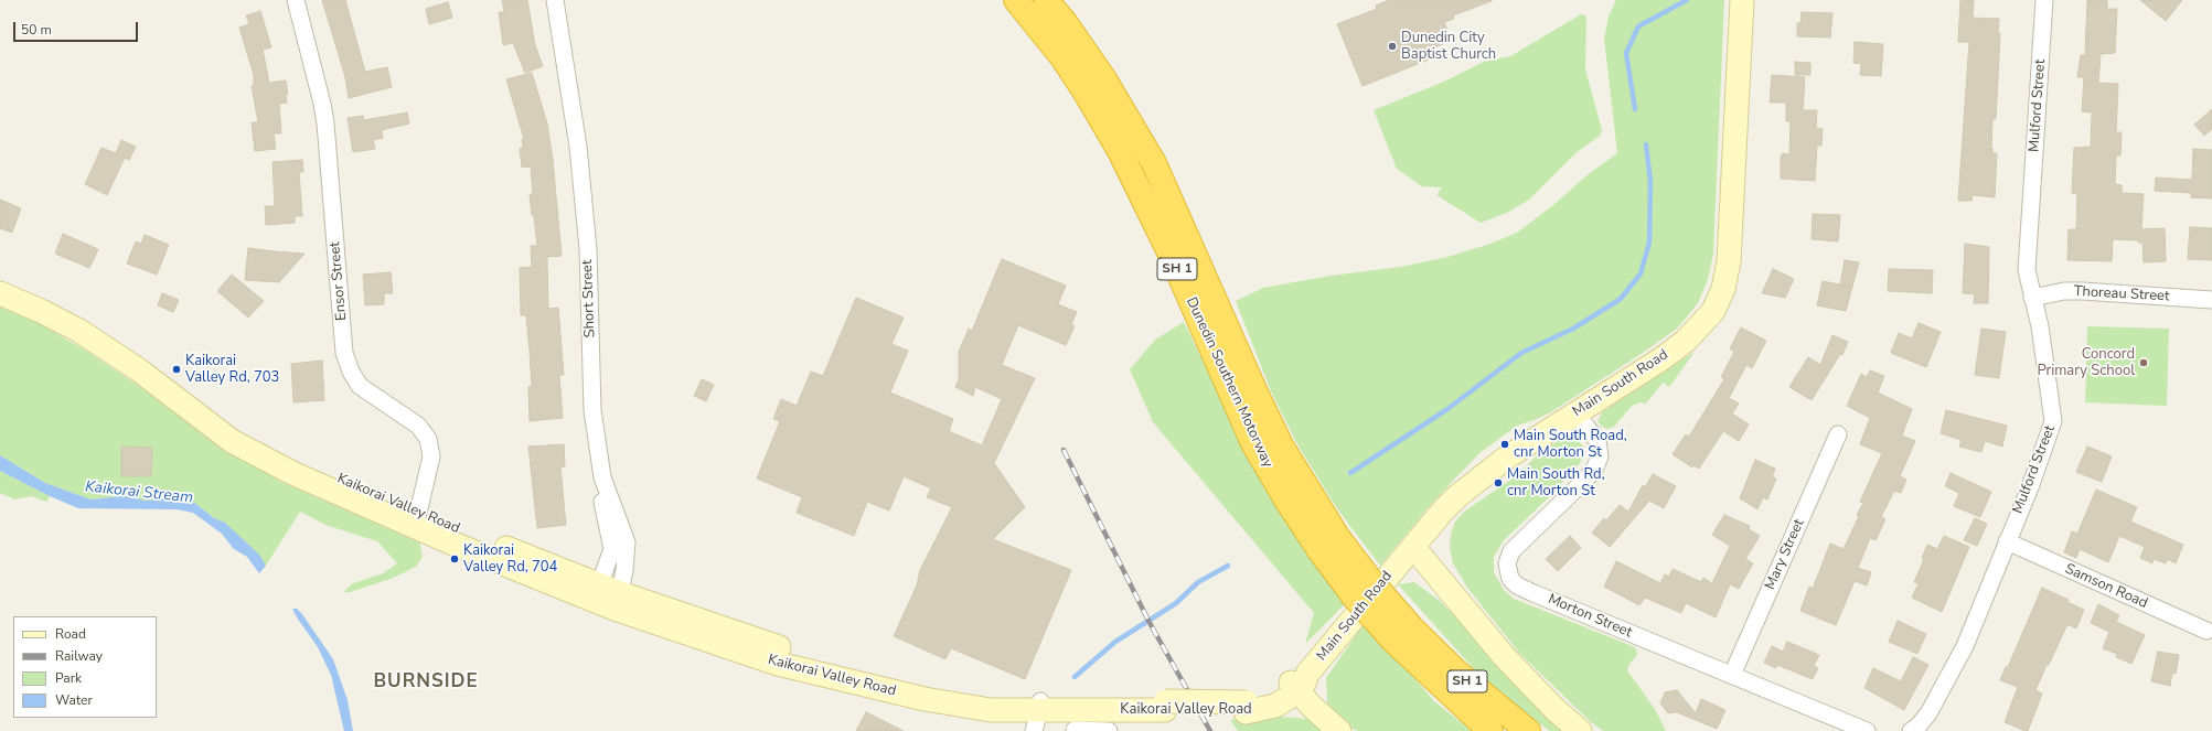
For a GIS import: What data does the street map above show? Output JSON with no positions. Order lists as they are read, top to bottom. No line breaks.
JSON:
{"streets":{"highway":["SH 1","Dunedin Southern Motorway"],"main road":["Main South Road","Kaikorai Valley Road"],"street":["Mulford Street","Ensor Street","Thoreau Street","Short Street","Mary Street","Samson Road","Morton Street"]},"crossings":[["Mulford Street","Thoreau Street"],["Mulford Street","Samson Road"],["Ensor Street","Kaikorai Valley Road"],["Short Street","Kaikorai Valley Road"],["Main South Road","Kaikorai Valley Road"],["Main South Road","Morton Street"],["Mary Street","Morton Street"]],"districts":["BURNSIDE"],"water":["Kaikorai Stream"],"places":["Dunedin City Baptist Church","Concord Primary School","Kaikorai Valley Rd, 703","Main South Road, cnr Morton St","Main South Rd, cnr Morton St","Kaikorai Valley Rd, 704"],"legend":["Road","Railway","Park","Water"],"scale_bar":"50 m"}
